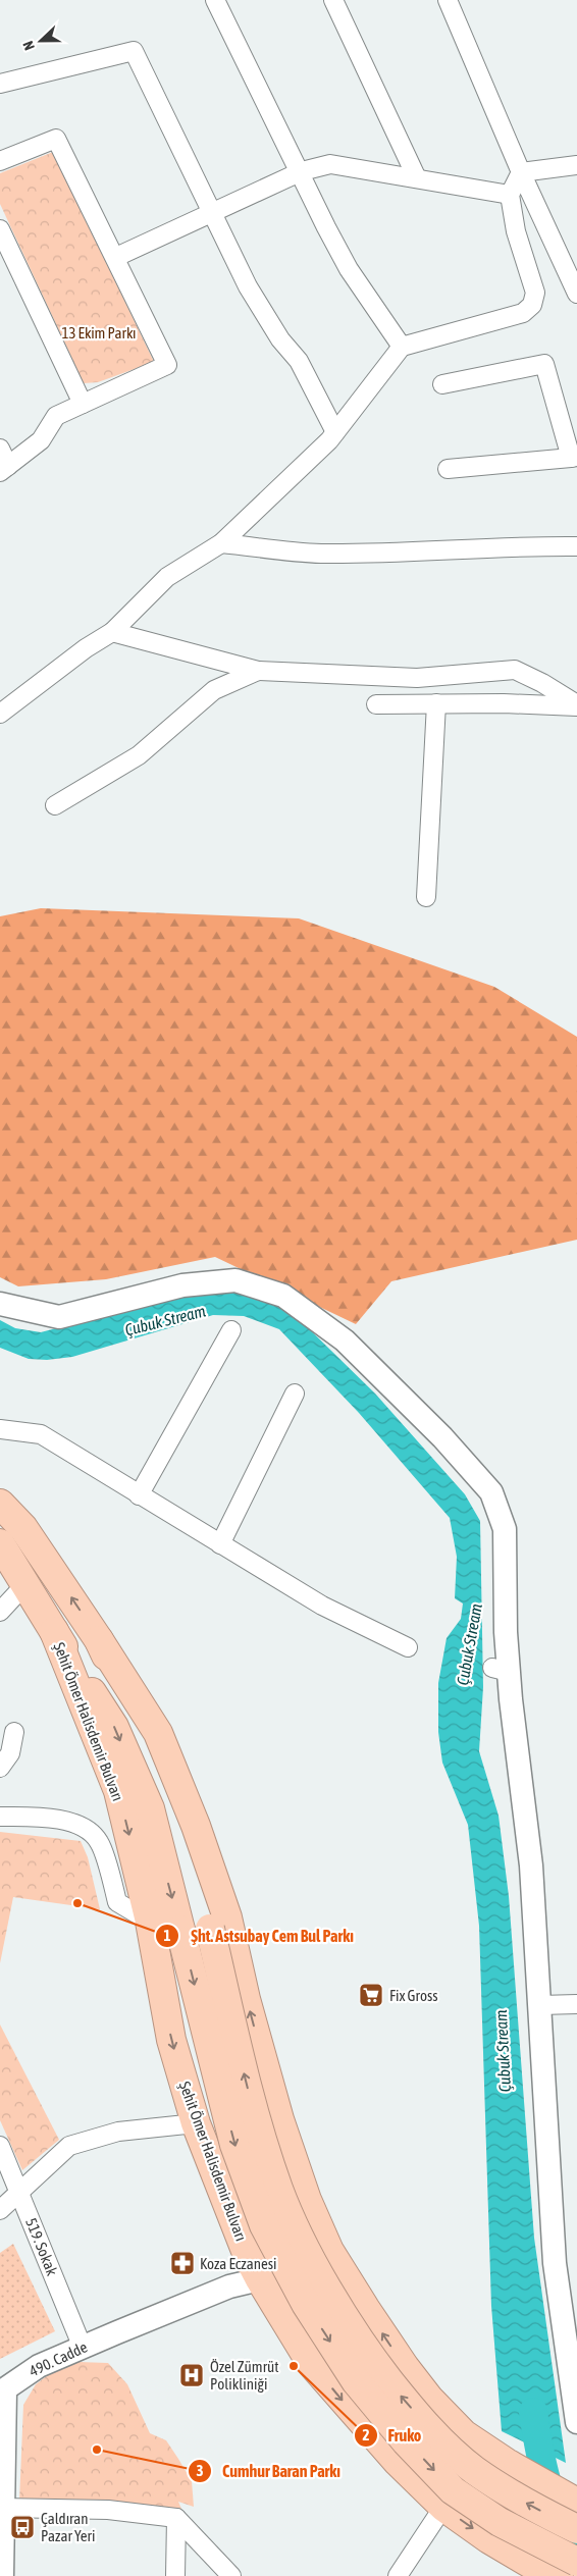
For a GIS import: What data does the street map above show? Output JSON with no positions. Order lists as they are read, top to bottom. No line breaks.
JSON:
{"streets":{"highway":["Şehit Ömer Halisdemir Bulvarı"],"street":["519. Sokak","490. Cadde"]},"crossings":[["Şehit Ömer Halisdemir Bulvarı","490. Cadde"],["519. Sokak","490. Cadde"]],"water":["Çubuk Stream"],"parks":["13 Ekim Parkı"],"places":{"other":["Şht. Astsubay Cem Bul Parkı","Fruko","Cumhur Baran Parkı"],"supermarket":["Fix Gross"],"pharmacy":["Koza Eczanesi"],"hospital":["Özel Zümrüt Polikliniği"],"bus stop":["Çaldıran Pazar Yeri"]},"north":"left"}
